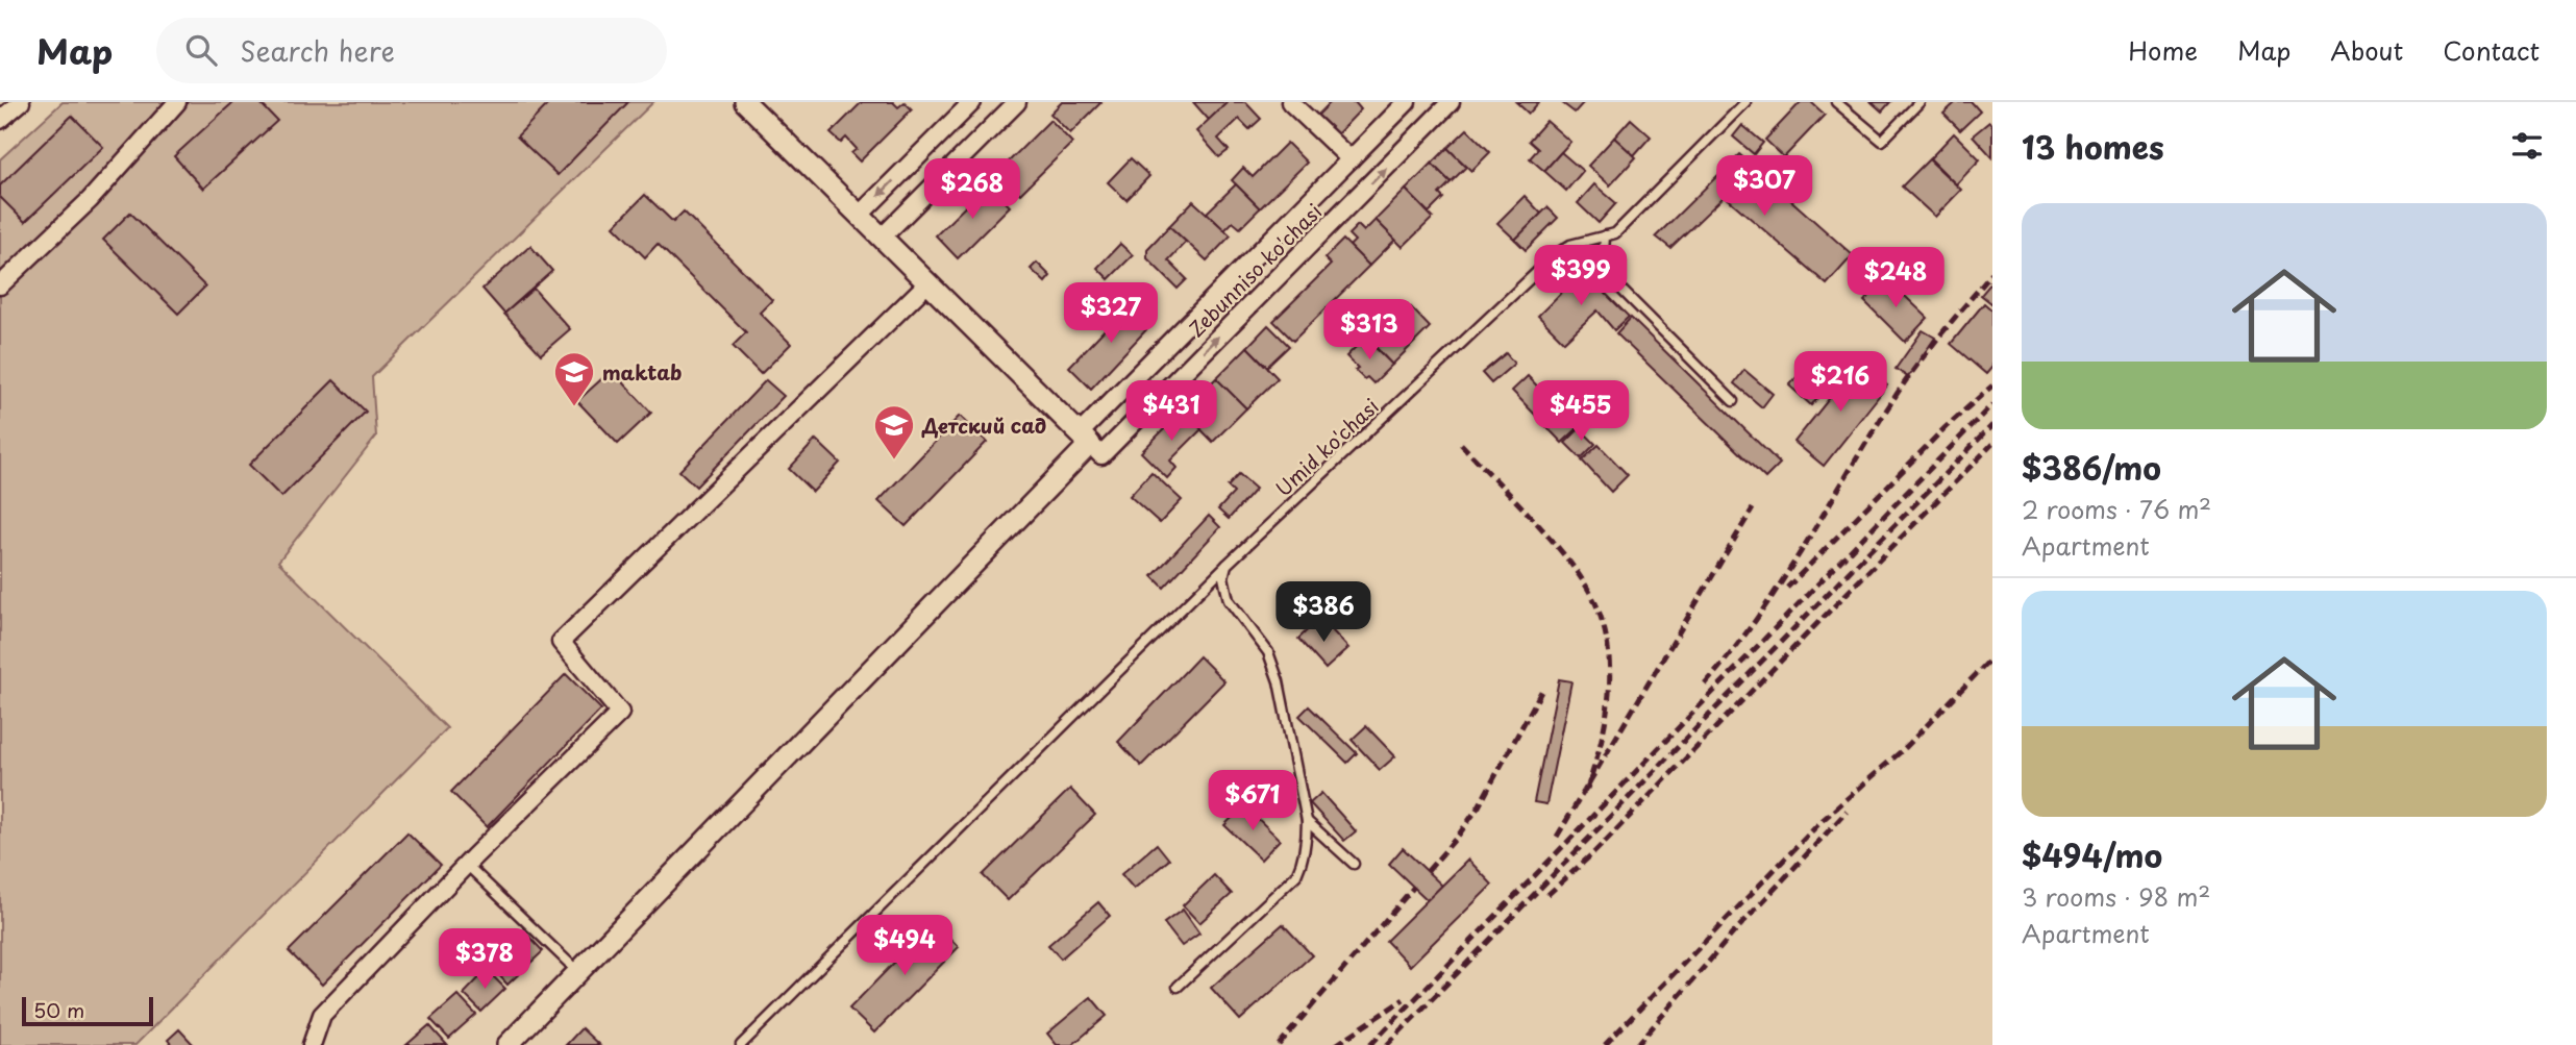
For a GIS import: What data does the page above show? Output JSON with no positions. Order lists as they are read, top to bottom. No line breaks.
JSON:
{"streets":{"street":["Zebunniso ko'chasi"],"lane":["Umid ko'chasi"]},"places":{"school or university":["maktab","Детский сад"]},"scale_bar":"50 m","page":{"header":"Map","search":"Search here","nav":["Home","Map","About","Contact"],"heading":"13 homes","price":["$307","$268","$399","$248","$327","$313","$216","$431","$455","$386","$671","$494","$378"],"list":[{"name":"$386/mo","note":"2 rooms · 76 m² · Apartment"},{"name":"$494/mo","note":"3 rooms · 98 m² · Apartment"}],"scale":"50 m"}}
